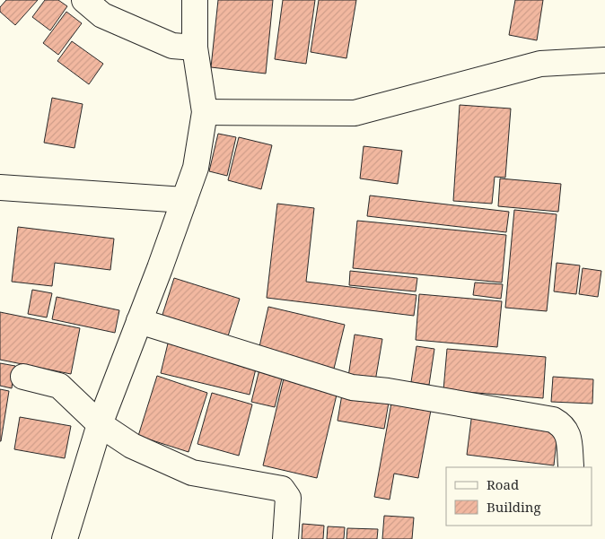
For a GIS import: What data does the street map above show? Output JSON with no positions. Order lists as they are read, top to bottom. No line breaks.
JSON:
{"legend":["Road","Building"]}
